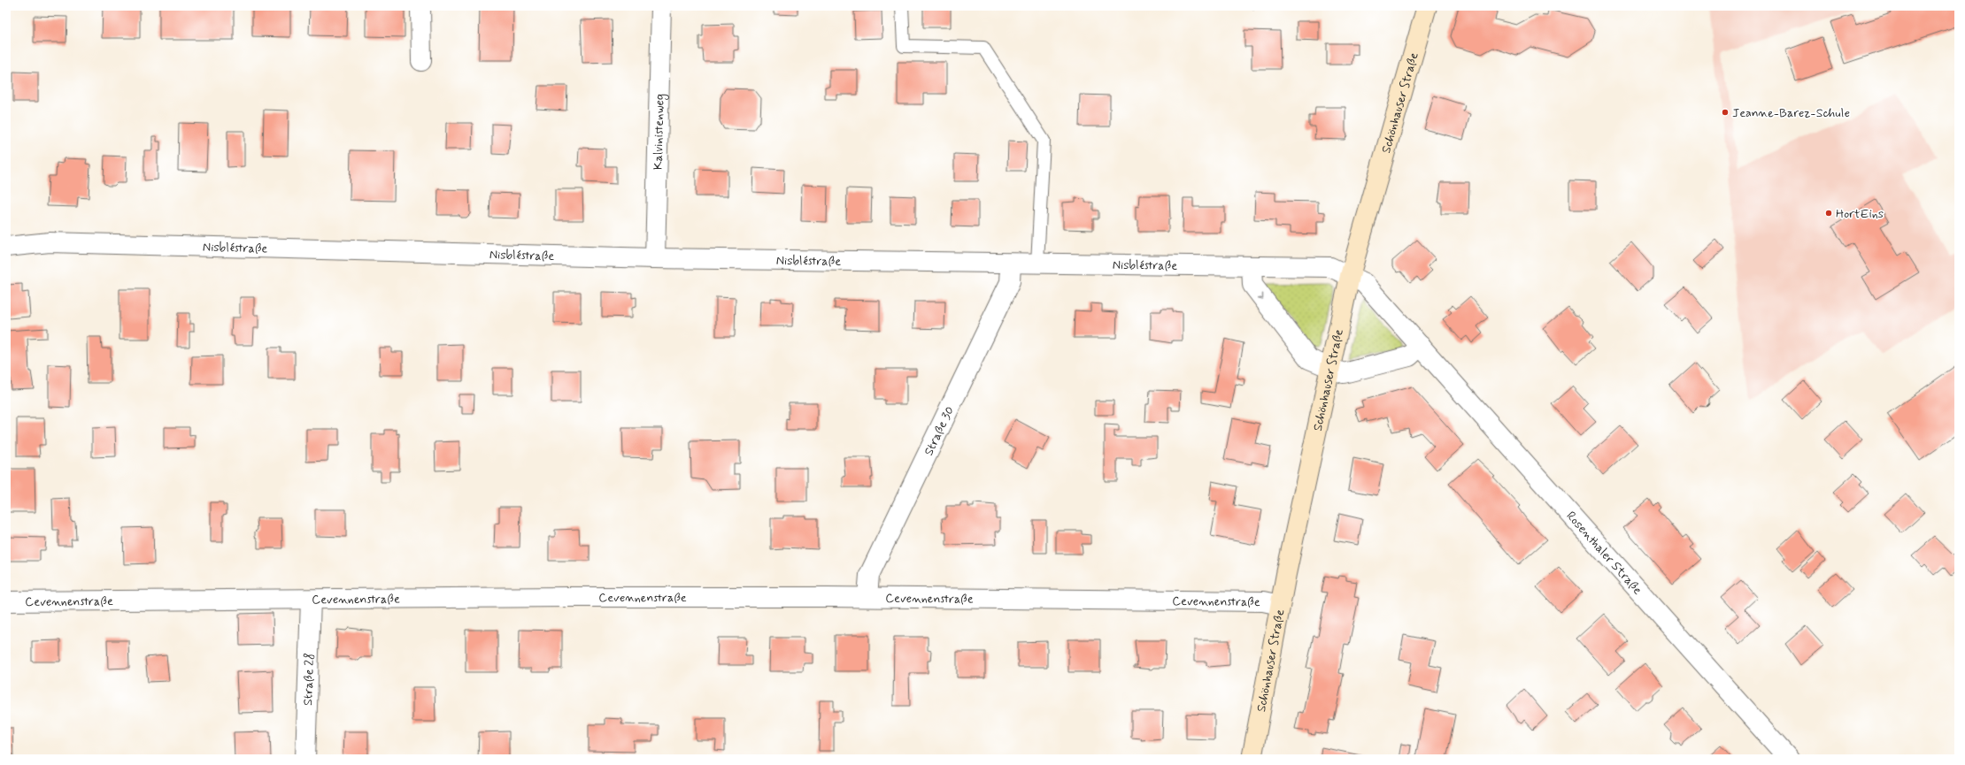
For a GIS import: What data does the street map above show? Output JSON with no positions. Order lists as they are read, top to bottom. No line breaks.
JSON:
{"streets":{"street":["Schönhauser Straße","Kalvinistenweg","Nisbléstraße","Straße 30","Rosenthaler Straße","Cevennenstraße","Straße 28"]},"crossings":[["Schönhauser Straße","Nisbléstraße"],["Schönhauser Straße","Rosenthaler Straße"],["Schönhauser Straße","Cevennenstraße"],["Kalvinistenweg","Nisbléstraße"],["Nisbléstraße","Straße 30"],["Nisbléstraße","Rosenthaler Straße"],["Straße 30","Cevennenstraße"],["Cevennenstraße","Straße 28"]],"places":["Jeanne-Barez-Schule","HortEins"]}
